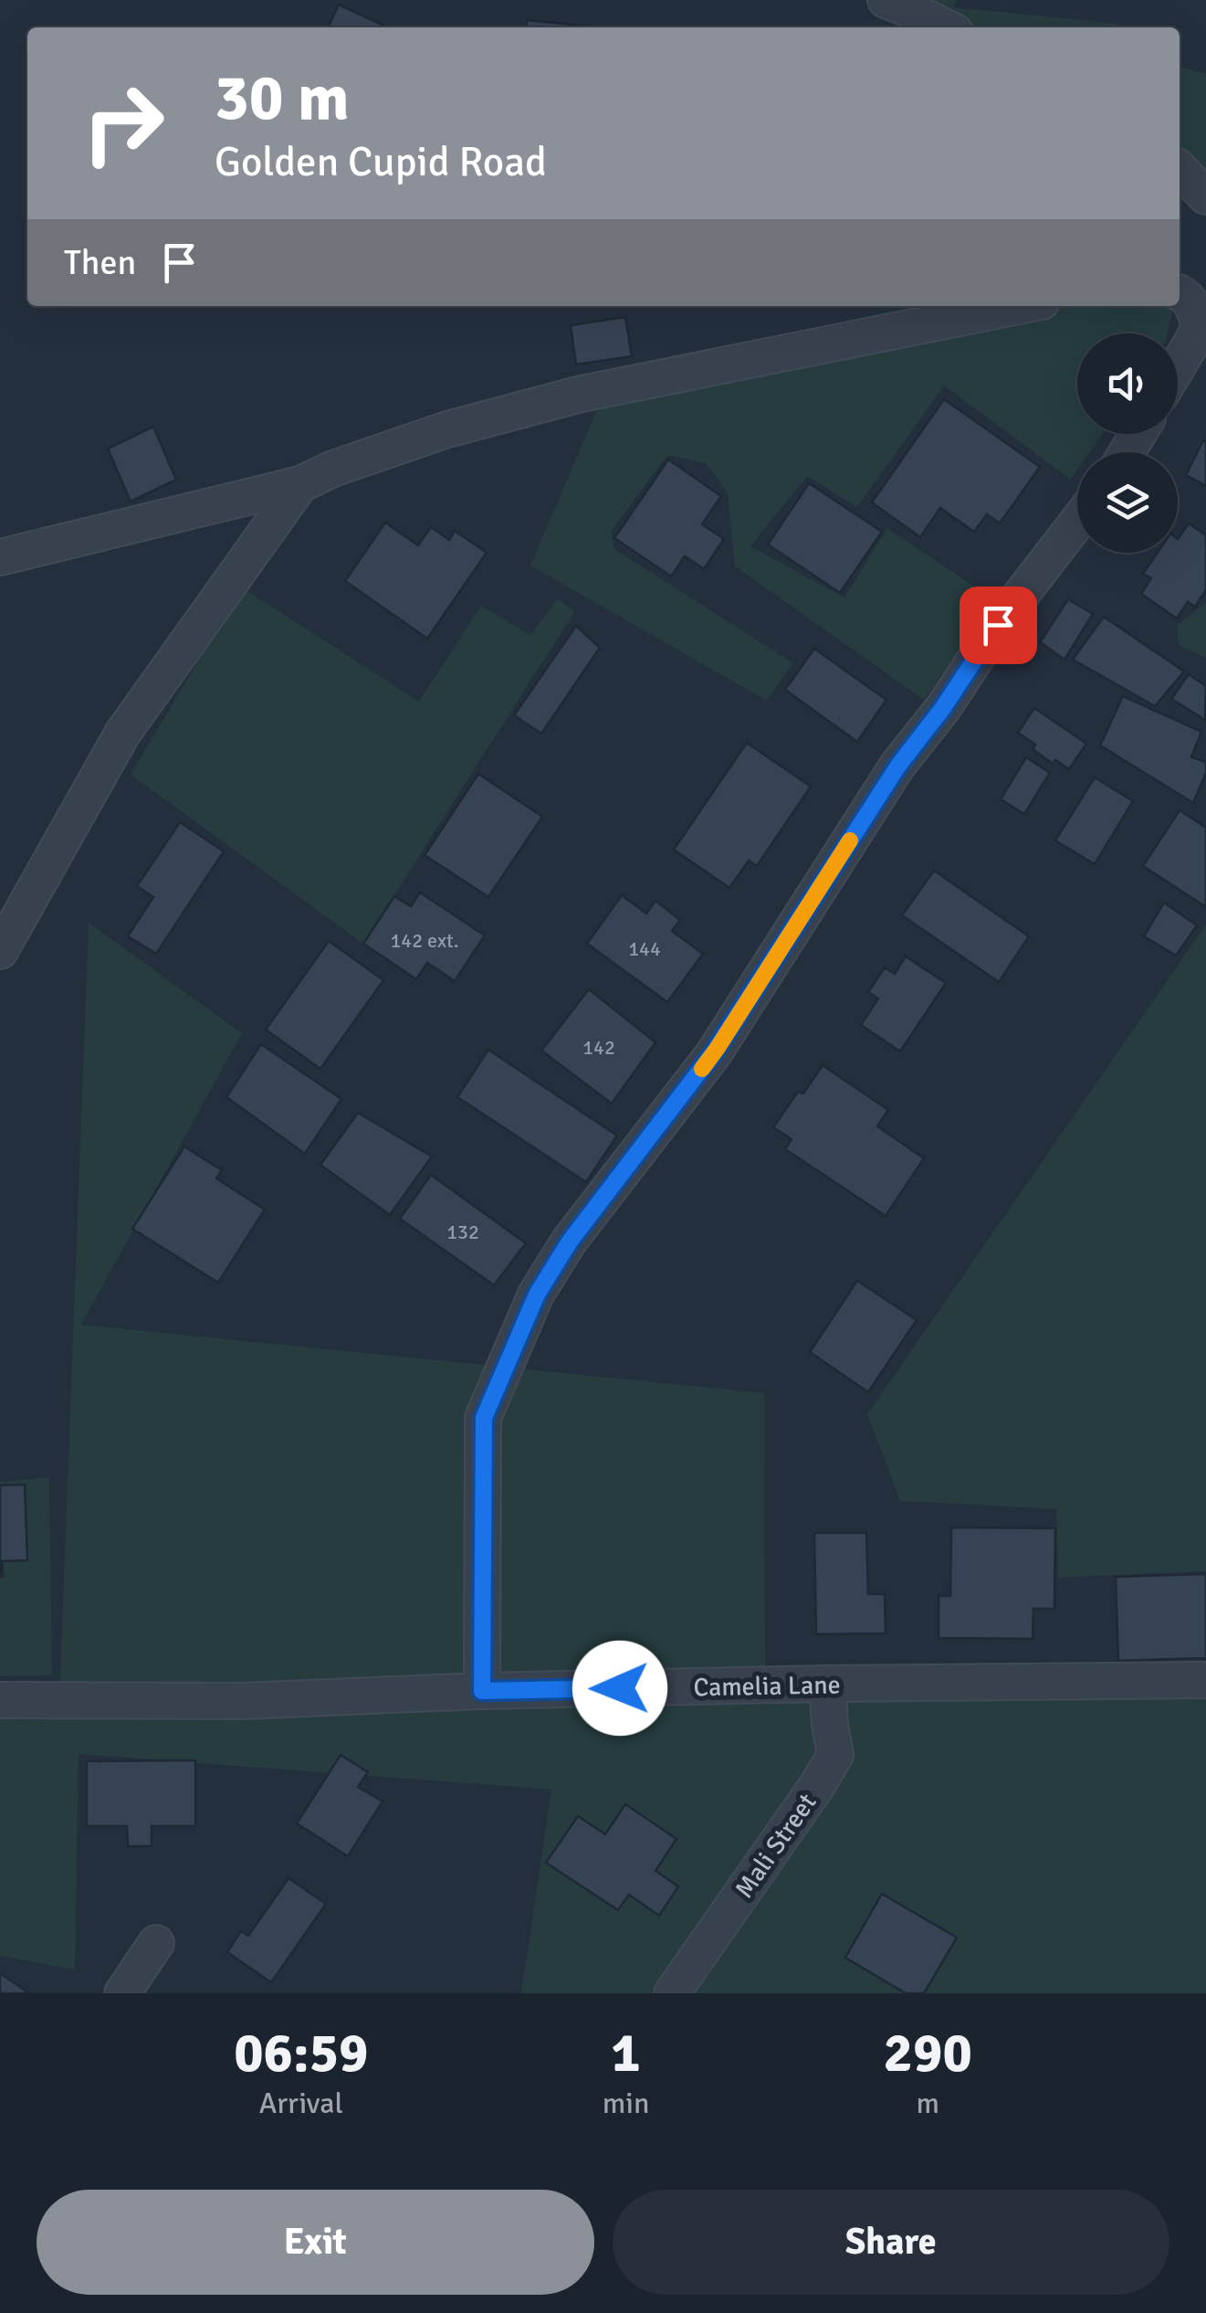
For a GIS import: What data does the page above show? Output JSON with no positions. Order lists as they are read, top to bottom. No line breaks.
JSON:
{"streets":{"street":["Camelia Lane","Mali Street"]},"crossings":[["Camelia Lane","Mali Street"]],"house_numbers":["142 ext.","144","142","132"],"page":{"turn":["30 m","Golden Cupid Road"],"then":"Then","eta":["06:59","Arrival","1","min","290","m"],"buttons":["Exit","Share"]}}
